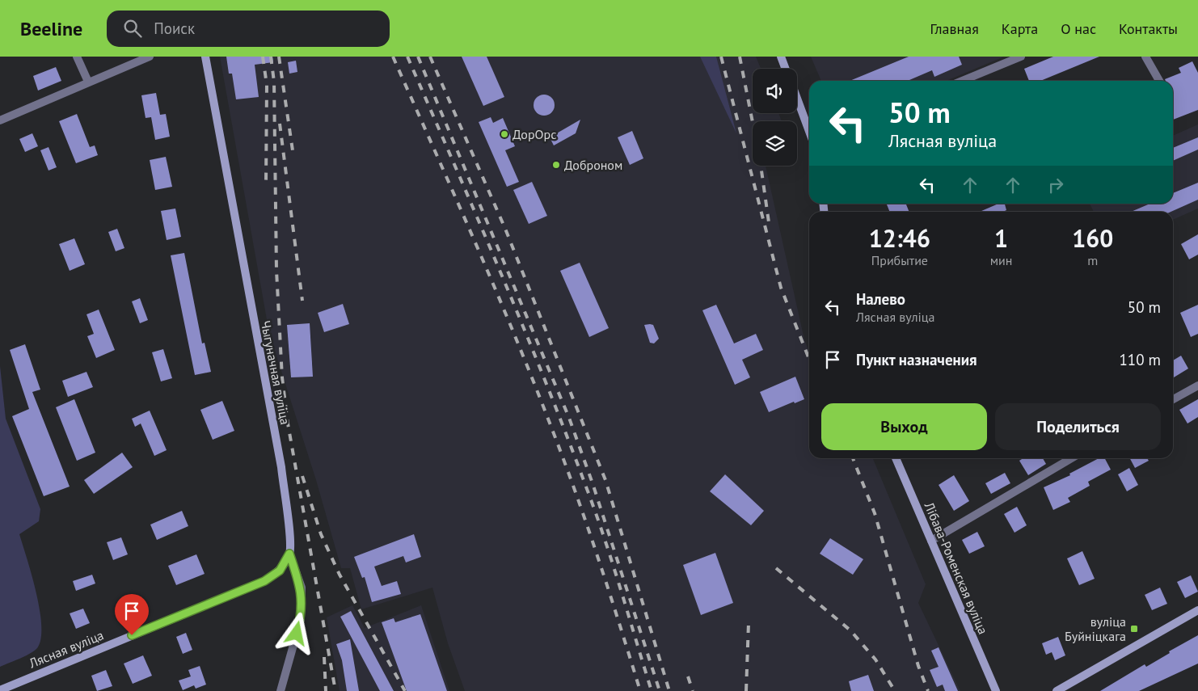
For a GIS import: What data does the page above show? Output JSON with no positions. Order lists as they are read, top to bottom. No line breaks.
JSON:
{"streets":{"main road":["Чыгуначная вуліца","Лібава-Роменская вуліца","Лясная вуліца"]},"crossings":[["Чыгуначная вуліца","Лясная вуліца"]],"places":{"other":["ДорОрс","Доброном"],"transit":["вуліца Буйніцкага"]},"page":{"header":"Beeline","search":"Поиск","nav":["Главная","Карта","О нас","Контакты"],"turn":["50 m","Лясная вуліца"],"eta":["12:46","Прибытие","1","мин","160","m"],"list":[{"name":"Налево","note":"Лясная вуліца","value":"50 m"},{"name":"Пункт назначения","value":"110 m"}],"buttons":["Выход","Поделиться"]}}
